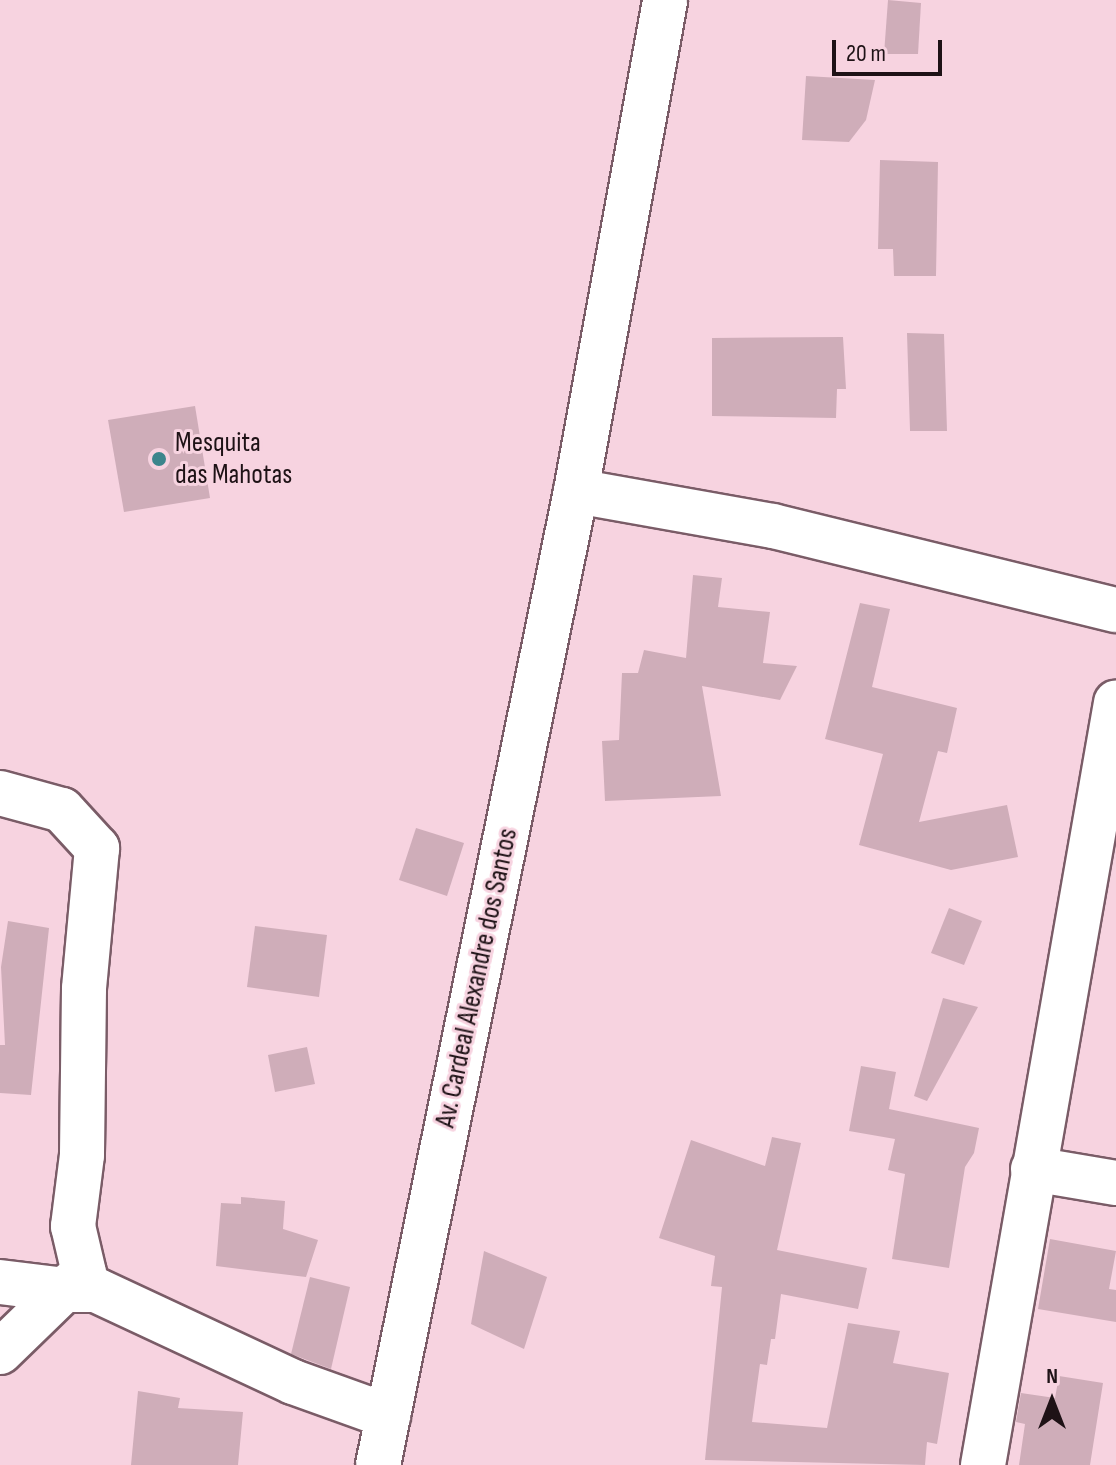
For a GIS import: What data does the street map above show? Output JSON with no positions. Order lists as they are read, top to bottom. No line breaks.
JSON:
{"streets":{"street":["Av. Cardeal Alexandre dos Santos"]},"places":["Mesquita das Mahotas"],"scale_bar":"20 m","north":"top"}
